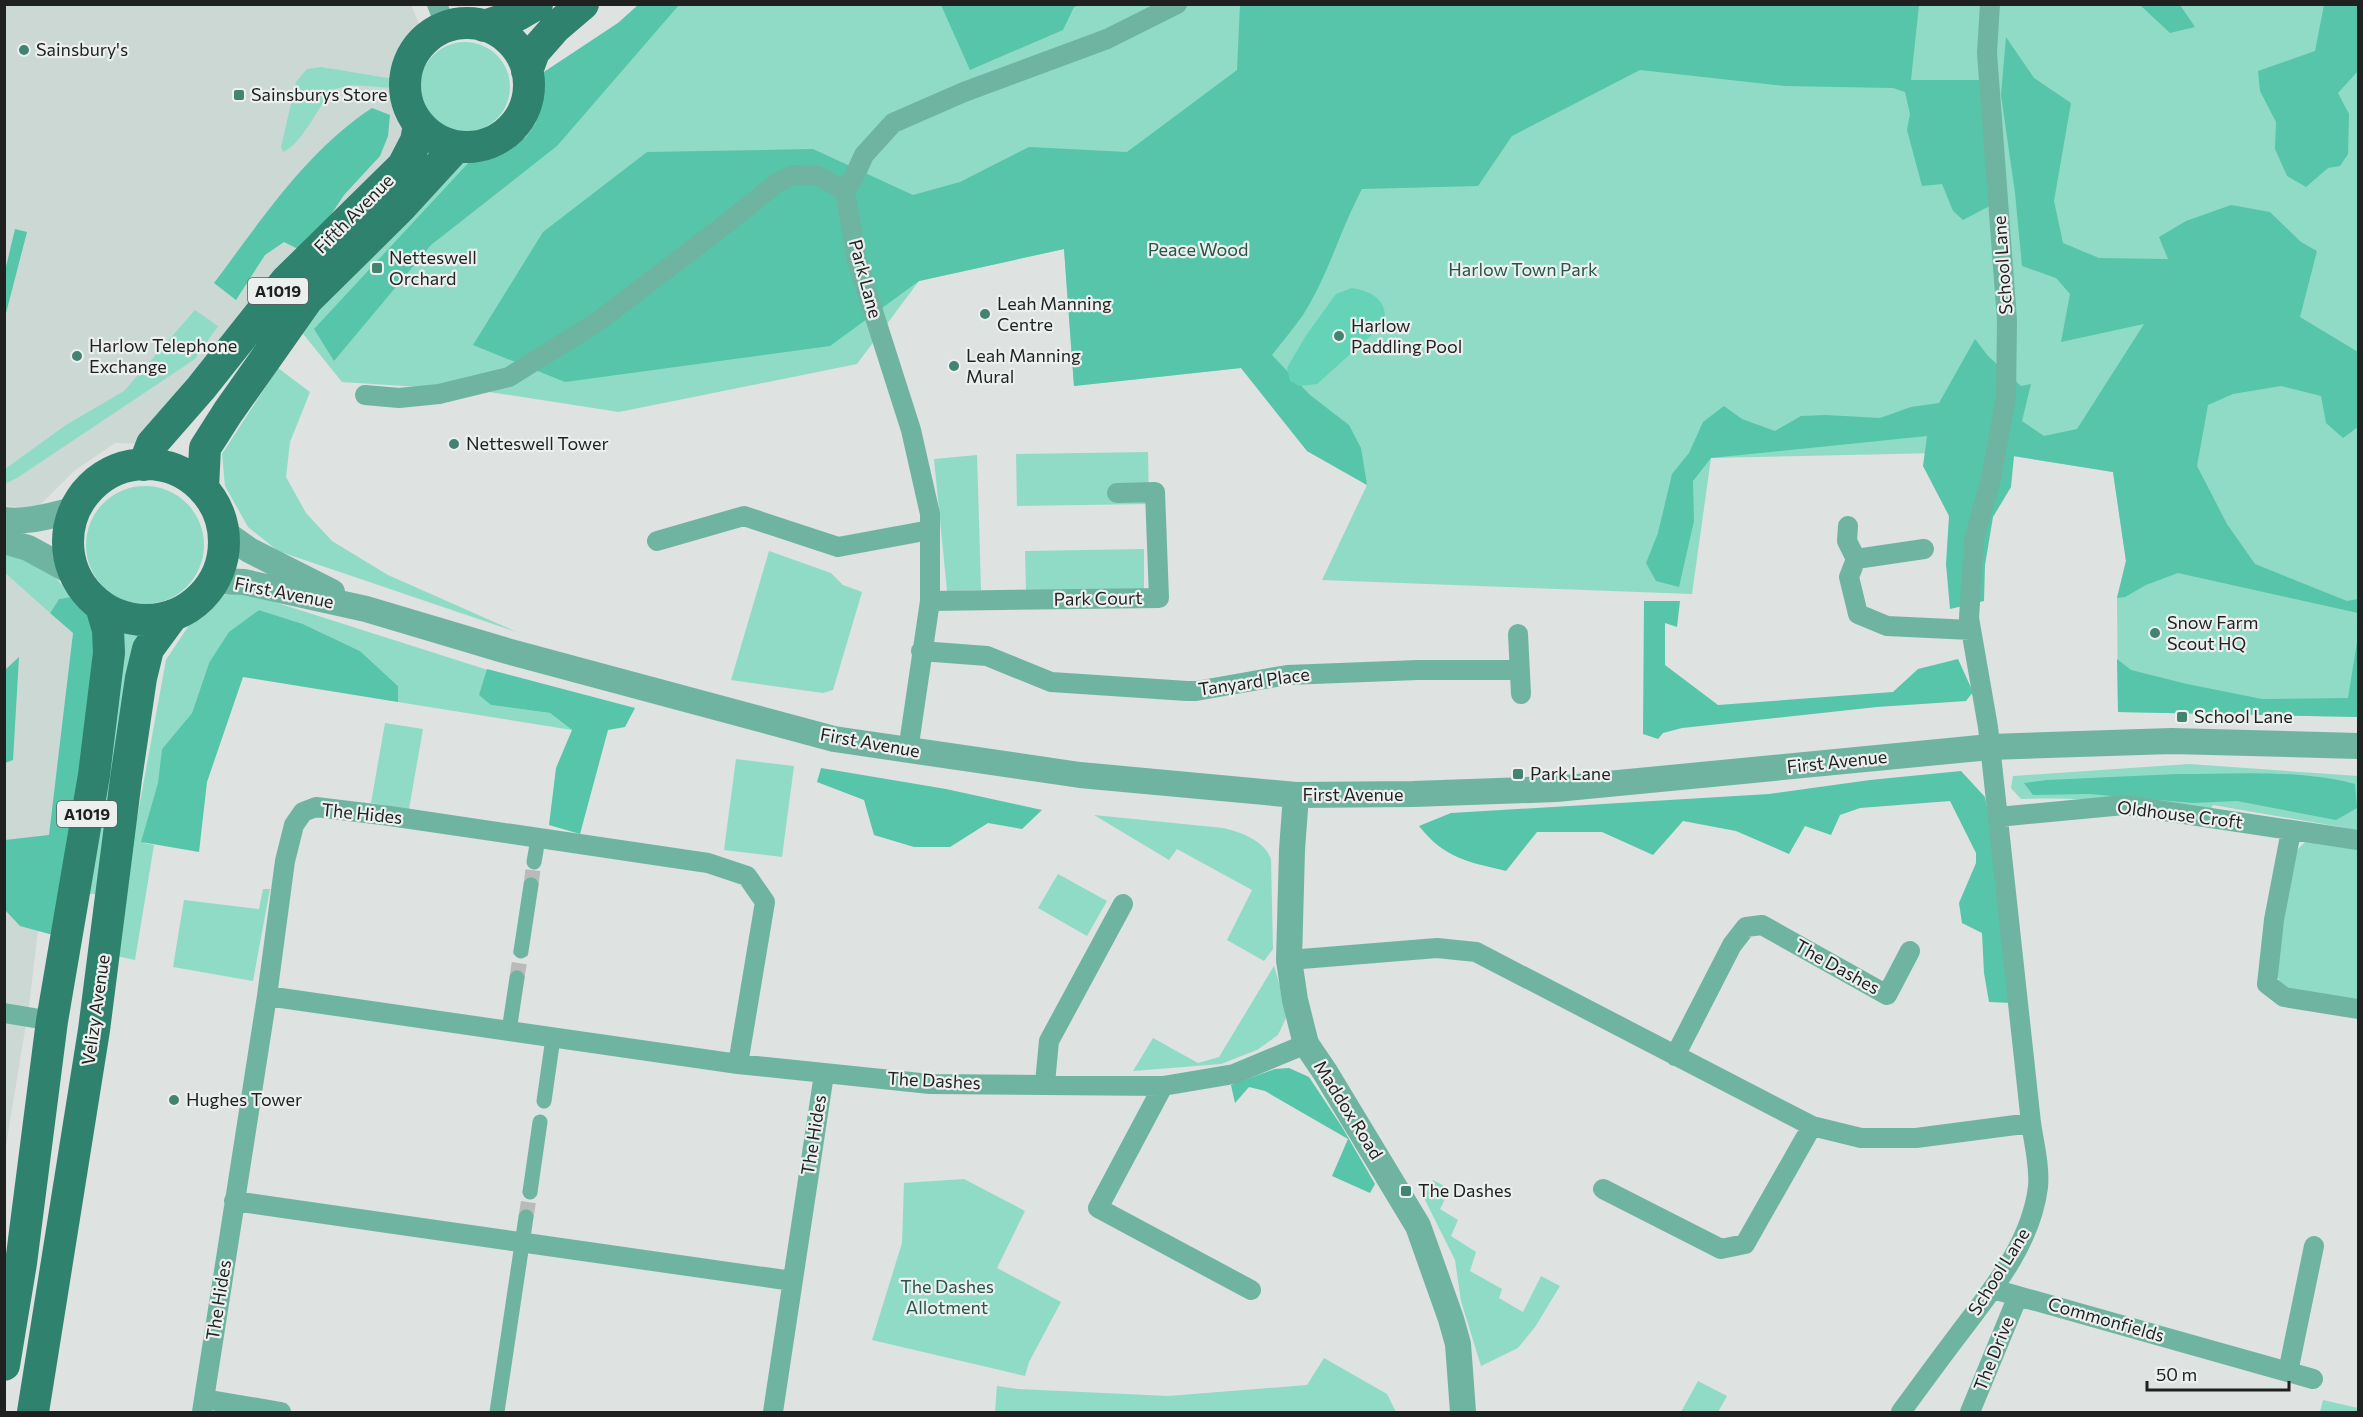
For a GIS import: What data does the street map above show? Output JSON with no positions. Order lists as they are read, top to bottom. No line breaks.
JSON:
{"streets":{"main road":["Fifth Avenue","A1019","Velizy Avenue"],"street":["School Lane","Park Lane","First Avenue","Park Court","Tanyard Place","The Hides","Oldhouse Croft","The Dashes","Maddox Road","Commonfields","The Drive"]},"crossings":[["Fifth Avenue","A1019"],["Fifth Avenue","First Avenue"],["Fifth Avenue","Velizy Avenue"],["School Lane","First Avenue"],["School Lane","Oldhouse Croft"],["School Lane","Commonfields"],["Park Lane","First Avenue"],["Park Lane","Park Court"],["Park Lane","Tanyard Place"],["A1019","First Avenue"],["A1019","Velizy Avenue"],["First Avenue","Velizy Avenue"],["First Avenue","Maddox Road"],["The Hides","The Dashes"],["The Dashes","Maddox Road"],["Commonfields","The Drive"]],"parks":["Peace Wood","Harlow Town Park","The Dashes Allotment"],"places":{"other":["Sainsbury's","Leah Manning Centre","Harlow Paddling Pool","Harlow Telephone Exchange","Leah Manning Mural","Netteswell Tower","Snow Farm Scout HQ","Hughes Tower"],"transit":["Sainsburys Store","Netteswell Orchard","School Lane","Park Lane","The Dashes"]},"scale_bar":"50 m"}
